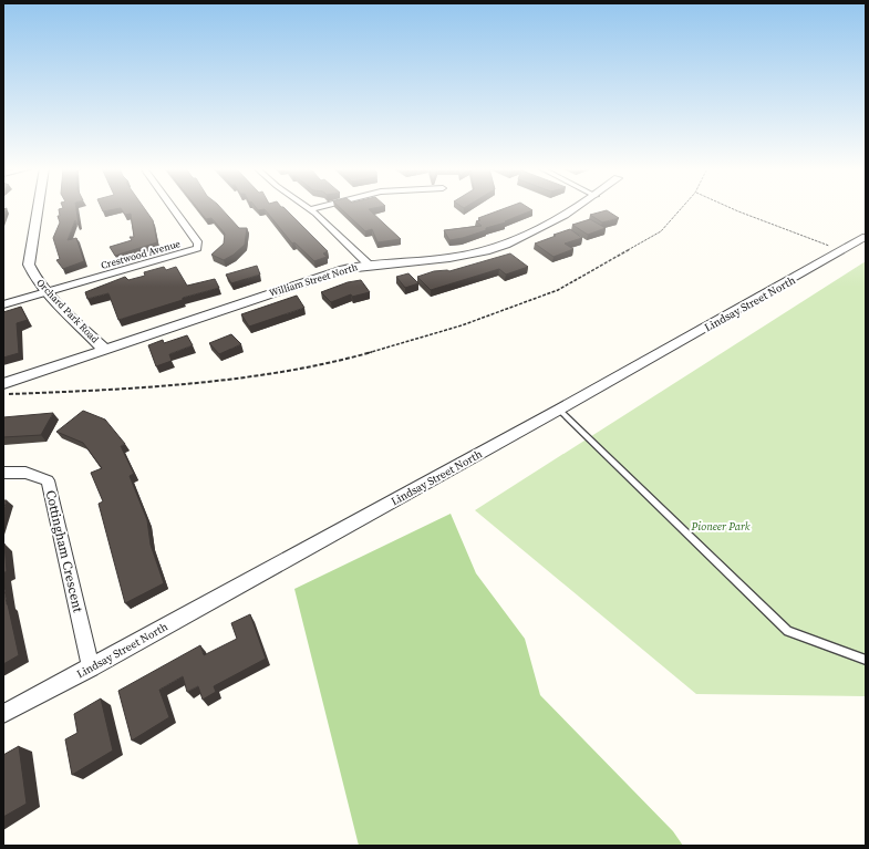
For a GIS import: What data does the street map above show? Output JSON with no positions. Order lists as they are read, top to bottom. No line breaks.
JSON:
{"streets":{"street":["Crestwood Avenue","William Street North","Lindsay Street North","Orchard Park Road","Cottingham Crescent"]},"crossings":[["Crestwood Avenue","Orchard Park Road"],["William Street North","Orchard Park Road"],["Lindsay Street North","Cottingham Crescent"]],"parks":["Pioneer Park"]}
